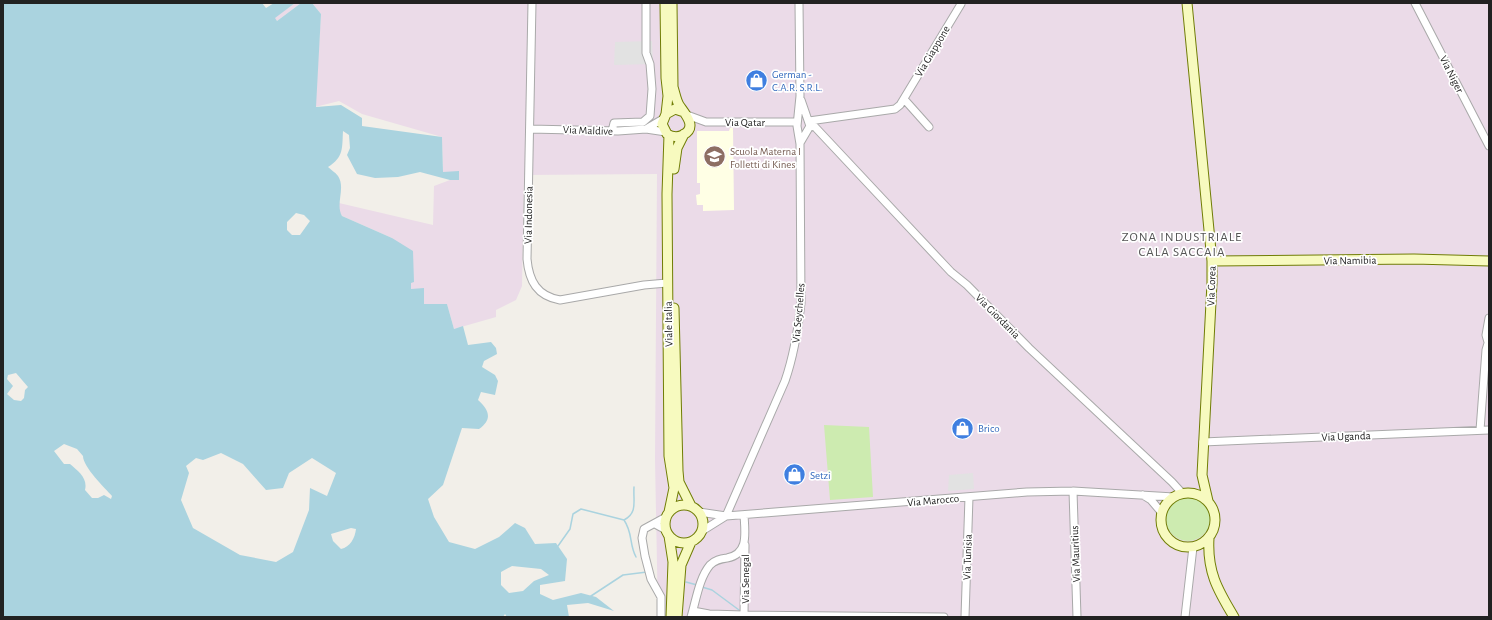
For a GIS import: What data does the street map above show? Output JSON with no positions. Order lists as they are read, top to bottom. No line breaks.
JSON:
{"streets":{"main road":["Via Namibia","Via Corea","Viale Italia"],"street":["Via Giappone","Via Niger","Via Qatar","Via Maldive","Via Indonesia","Via Seychelles","Via Giordania","Via Uganda","Via Marocco","Via Mauritius","Via Tunisia","Via Senegal"]},"crossings":[["Via Giappone","Via Qatar"],["Via Giappone","Via Seychelles"],["Via Giappone","Via Giordania"],["Via Qatar","Via Seychelles"],["Via Qatar","Via Giordania"],["Via Maldive","Via Indonesia"],["Via Maldive","Viale Italia"],["Via Indonesia","Viale Italia"],["Via Namibia","Via Corea"],["Via Corea","Via Giordania"],["Via Corea","Via Uganda"],["Via Corea","Via Marocco"],["Via Seychelles","Via Giordania"],["Via Seychelles","Via Marocco"],["Via Giordania","Via Marocco"],["Viale Italia","Via Marocco"],["Via Marocco","Via Mauritius"],["Via Marocco","Via Tunisia"],["Via Marocco","Via Senegal"]],"districts":["ZONA INDUSTRIALE CALA SACCAIA"],"places":{"shop":["German - C.A.R. S.R.L.","Brico","Setzi"],"school or university":["Scuola Materna I Folletti di Kines"]}}
